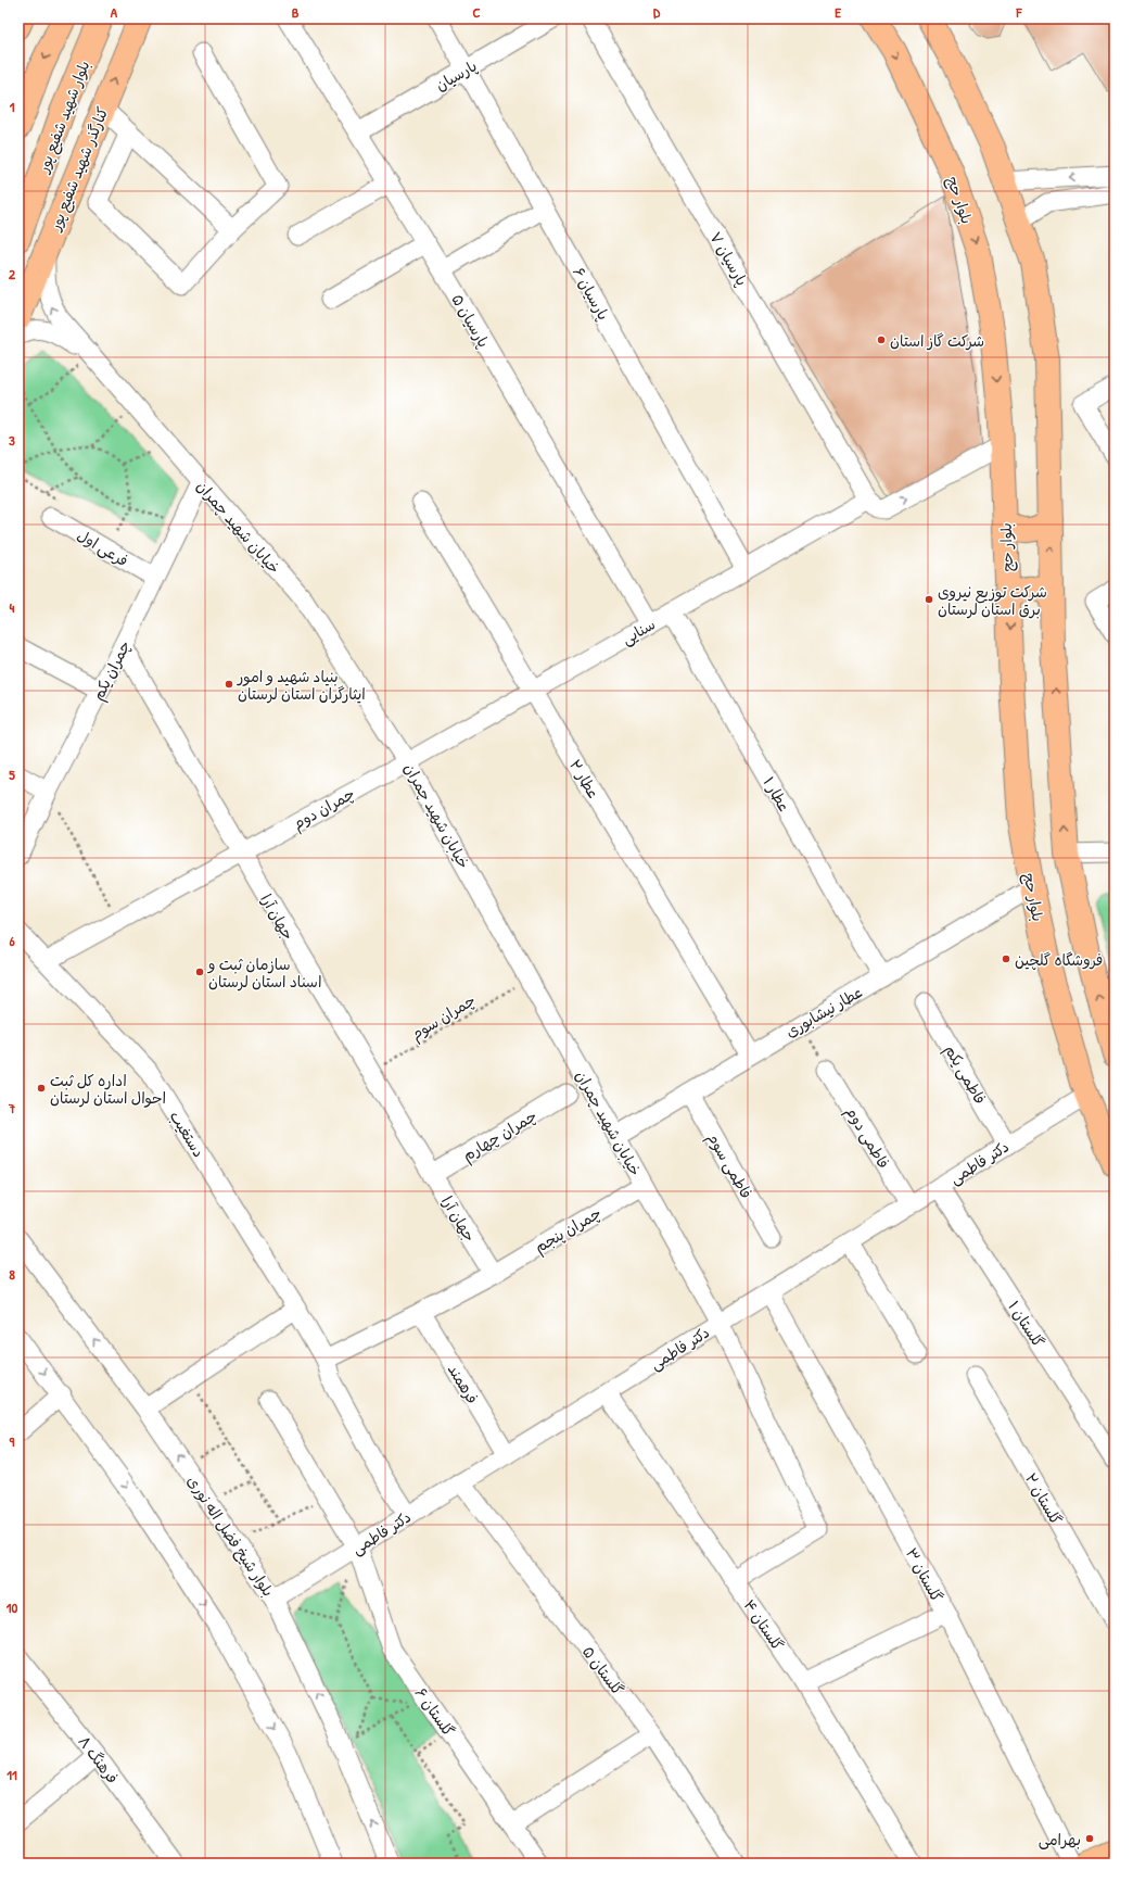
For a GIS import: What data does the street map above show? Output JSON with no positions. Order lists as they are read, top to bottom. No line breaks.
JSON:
{"streets":{"main road":["بلوار شهید شفیع پور","کنارگذر شهید شفیع پور","بلوار حج"],"street":["پارسیان","پارسیان ۷","پارسیان ۶","پارسیان ۵","خیابان شهید چمران","فرعی اول","سنایی","چمران یکم","عطار ۲","عطار ۱","چمران دوم","جهان آرا","عطار نیشابوری","فاطمی یکم","دستغیب","چمران چهارم","فاطمی دوم","دکتر فاطمی","فاطمی سوم","چمران پنجم","گلستان ۱","فرهمند","گلستان ۲","بلوار شیخ فضل اله نوری","گلستان ۳","گلستان ۴","گلستان ۵","گلستان ۶","فرهنگ ۸"],"path":["چمران سوم"]},"crossings":[["پارسیان","پارسیان ۶"],["پارسیان","پارسیان ۵"],["کنارگذر شهید شفیع پور","خیابان شهید چمران"],["بلوار حج","عطار نیشابوری"],["بلوار حج","دکتر فاطمی"],["پارسیان ۷","سنایی"],["پارسیان ۶","سنایی"],["پارسیان ۵","سنایی"],["خیابان شهید چمران","سنایی"],["خیابان شهید چمران","چمران یکم"],["خیابان شهید چمران","چمران دوم"],["خیابان شهید چمران","عطار نیشابوری"],["خیابان شهید چمران","چمران سوم"],["خیابان شهید چمران","دکتر فاطمی"],["خیابان شهید چمران","چمران پنجم"],["خیابان شهید چمران","گلستان ۴"],["فرعی اول","چمران یکم"],["سنایی","عطار ۲"],["سنایی","عطار ۱"],["سنایی","چمران دوم"],["چمران یکم","جهان آرا"],["عطار ۲","عطار نیشابوری"],["عطار ۱","عطار نیشابوری"],["چمران دوم","جهان آرا"],["چمران دوم","دستغیب"],["جهان آرا","چمران سوم"],["جهان آرا","چمران چهارم"],["جهان آرا","چمران پنجم"],["عطار نیشابوری","فاطمی سوم"],["فاطمی یکم","دکتر فاطمی"],["دستغیب","دکتر فاطمی"],["دستغیب","چمران پنجم"],["فاطمی دوم","دکتر فاطمی"],["دکتر فاطمی","گلستان ۱"],["دکتر فاطمی","فرهمند"],["دکتر فاطمی","بلوار شیخ فضل اله نوری"],["دکتر فاطمی","گلستان ۳"],["دکتر فاطمی","گلستان ۴"],["دکتر فاطمی","گلستان ۵"],["دکتر فاطمی","گلستان ۶"],["چمران پنجم","فرهمند"]],"places":["شرکت گاز استان","شرکت توزیع نیروی برق استان لرستان","بنیاد شهید و امور ایثارگران استان لرستان","فروشگاه گلچین","سازمان ثبت و اسناد استان لرستان","اداره کل ثبت احوال استان لرستان","بهرامی"],"grid":{"columns":["A","B","C","D","E","F"],"rows":["1","2","3","4","5","6","7","8","9","10","11"]}}
